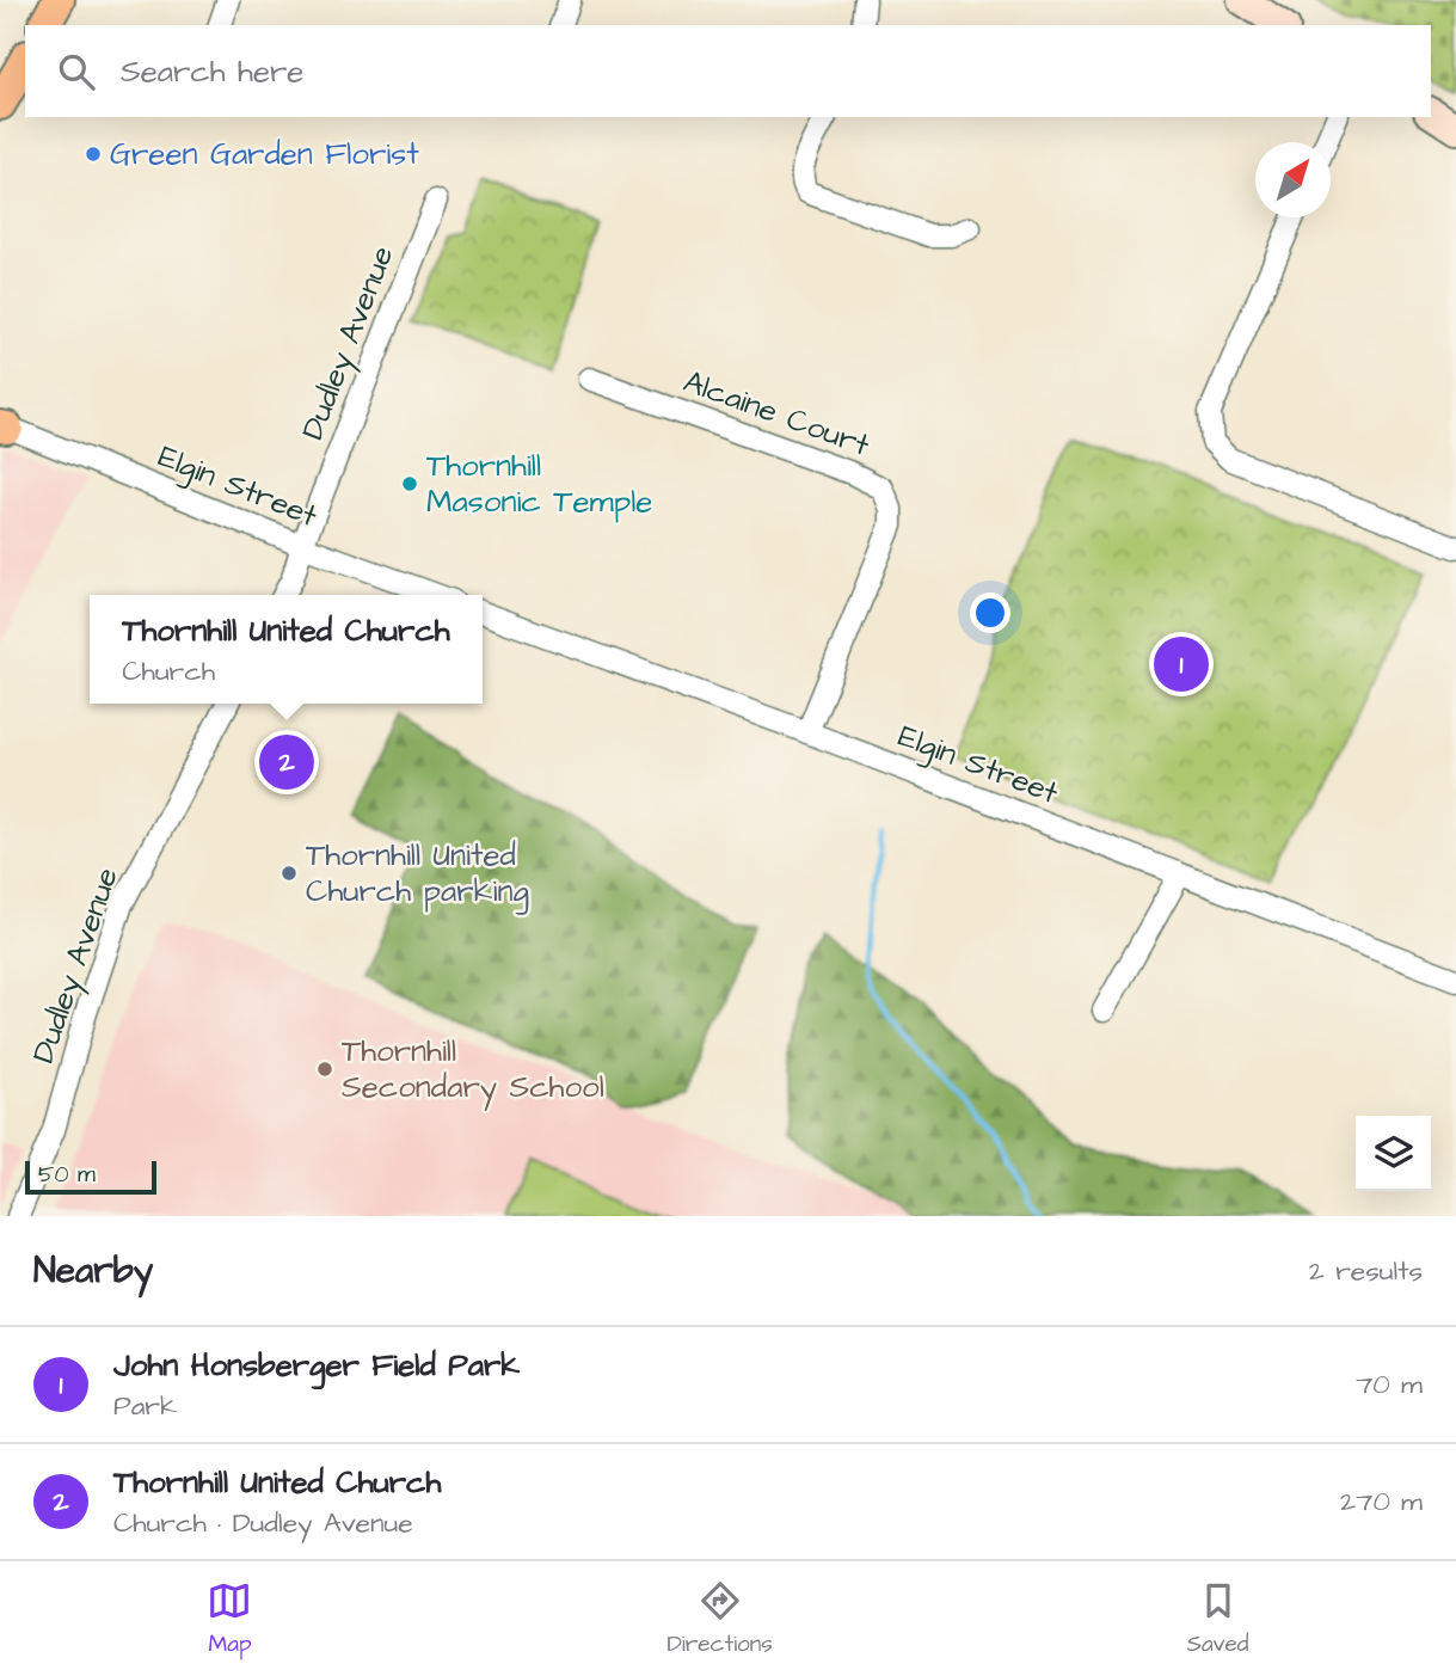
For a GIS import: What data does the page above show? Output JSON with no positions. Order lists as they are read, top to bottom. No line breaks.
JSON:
{"streets":{"street":["Dudley Avenue","Alcaine Court","Elgin Street"]},"crossings":[["Dudley Avenue","Elgin Street"],["Alcaine Court","Elgin Street"]],"places":["Green Garden Florist","Thornhill Masonic Temple","Thornhill United Church parking","Thornhill Secondary School"],"scale_bar":"50 m","north":"top right","page":{"search":"Search here","popup":["Thornhill United Church","Church"],"pins":["1","2"],"scale":"50 m","heading":["Nearby","2 results"],"list":[{"mark":"1","name":"John Honsberger Field Park","note":"Park","value":"70 m"},{"mark":"2","name":"Thornhill United Church","note":"Church · Dudley Avenue","value":"270 m"}],"nav":["Map","Directions","Saved"]}}
